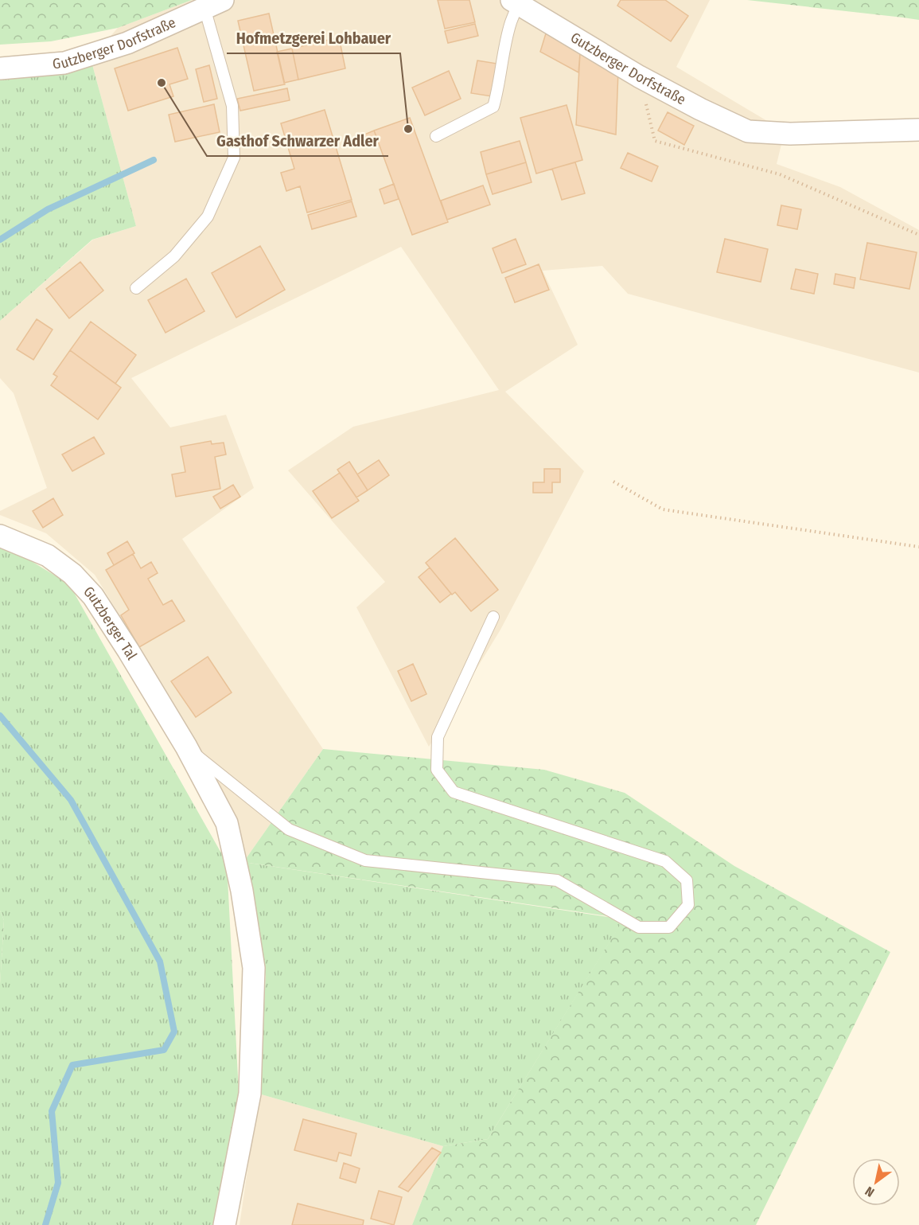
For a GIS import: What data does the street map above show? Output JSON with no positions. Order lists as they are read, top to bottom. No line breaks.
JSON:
{"streets":{"street":["Gutzberger Dorfstraße","Gutzberger Tal"]},"places":["Gasthof Schwarzer Adler","Hofmetzgerei Lohbauer"],"north":"bottom left"}
